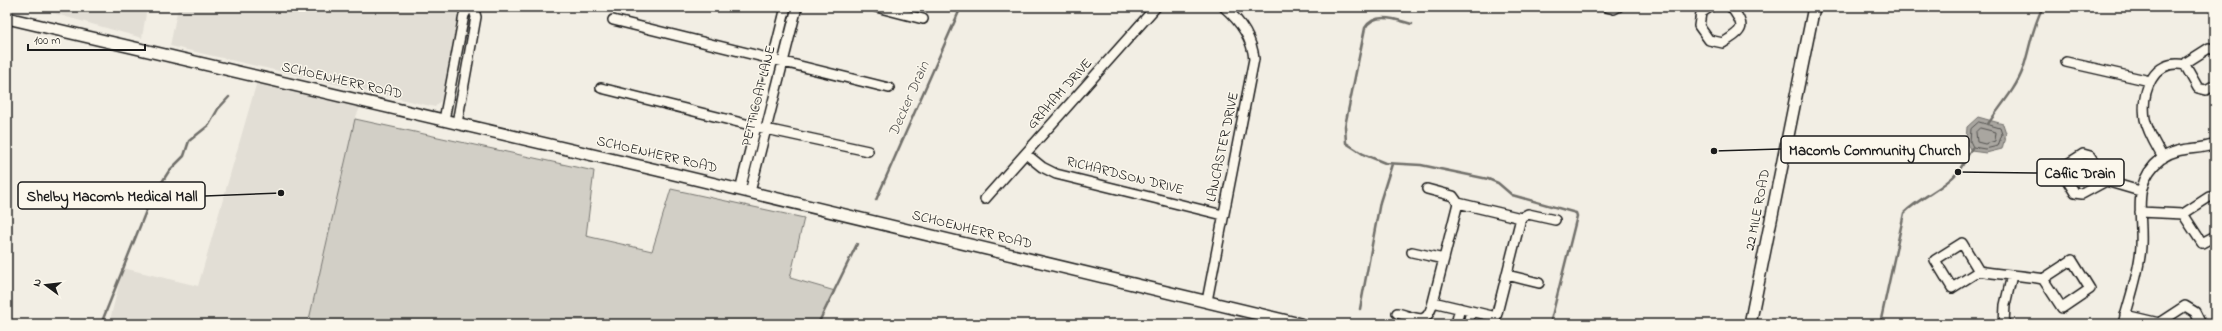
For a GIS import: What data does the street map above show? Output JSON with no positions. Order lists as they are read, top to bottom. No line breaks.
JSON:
{"streets":{"street":["SCHOENHERR ROAD","GRAHAM DRIVE","PETTICOAT LANE","LANCASTER DRIVE","RICHARDSON DRIVE","22 MILE ROAD"]},"crossings":[["SCHOENHERR ROAD","PETTICOAT LANE"],["SCHOENHERR ROAD","LANCASTER DRIVE"],["GRAHAM DRIVE","RICHARDSON DRIVE"],["LANCASTER DRIVE","RICHARDSON DRIVE"]],"water":["Decker Drain"],"places":["Macomb Community Church","Caflic Drain","Shelby Macomb Medical Mall"],"scale_bar":"100 m","north":"left"}
